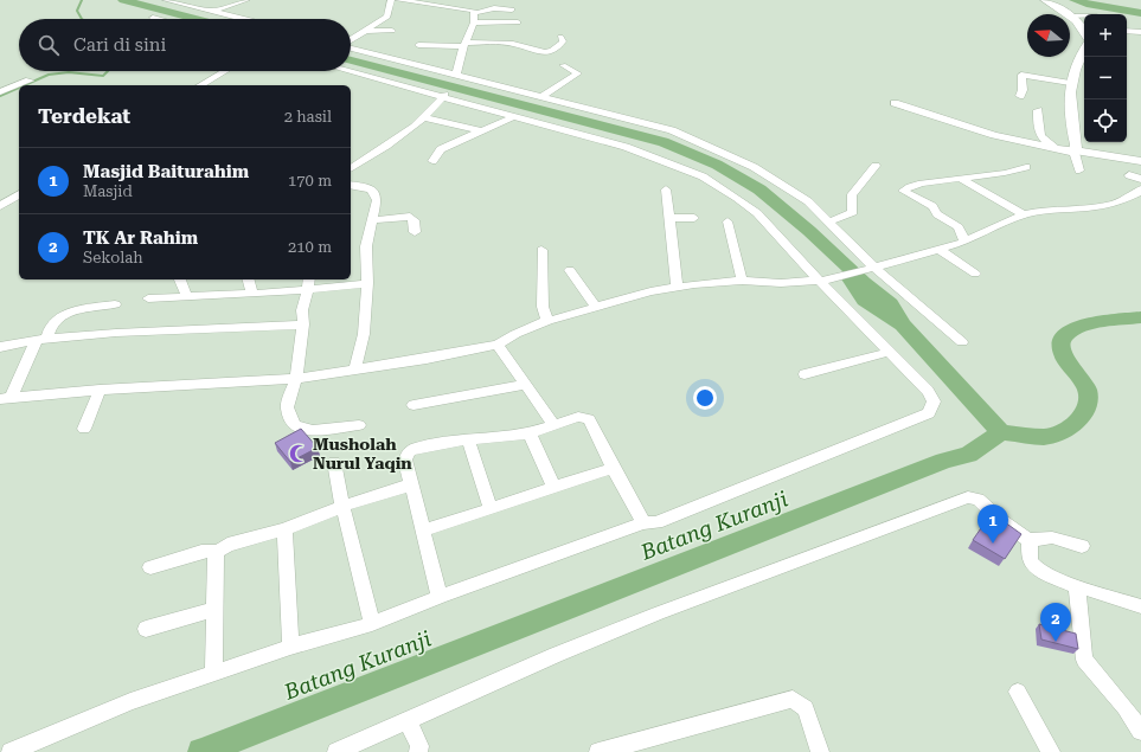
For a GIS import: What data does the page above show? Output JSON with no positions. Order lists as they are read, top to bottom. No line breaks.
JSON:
{"water":["Batang Kuranji"],"places":{"mosque":["Musholah Nurul Yaqin"]},"north":"left","page":{"map_buttons":["+","−"],"search":"Cari di sini","heading":["Terdekat","2 hasil"],"list":[{"mark":"1","name":"Masjid Baiturahim","note":"Masjid","value":"170 m"},{"mark":"2","name":"TK Ar Rahim","note":"Sekolah","value":"210 m"}],"pins":["1","2"]}}
